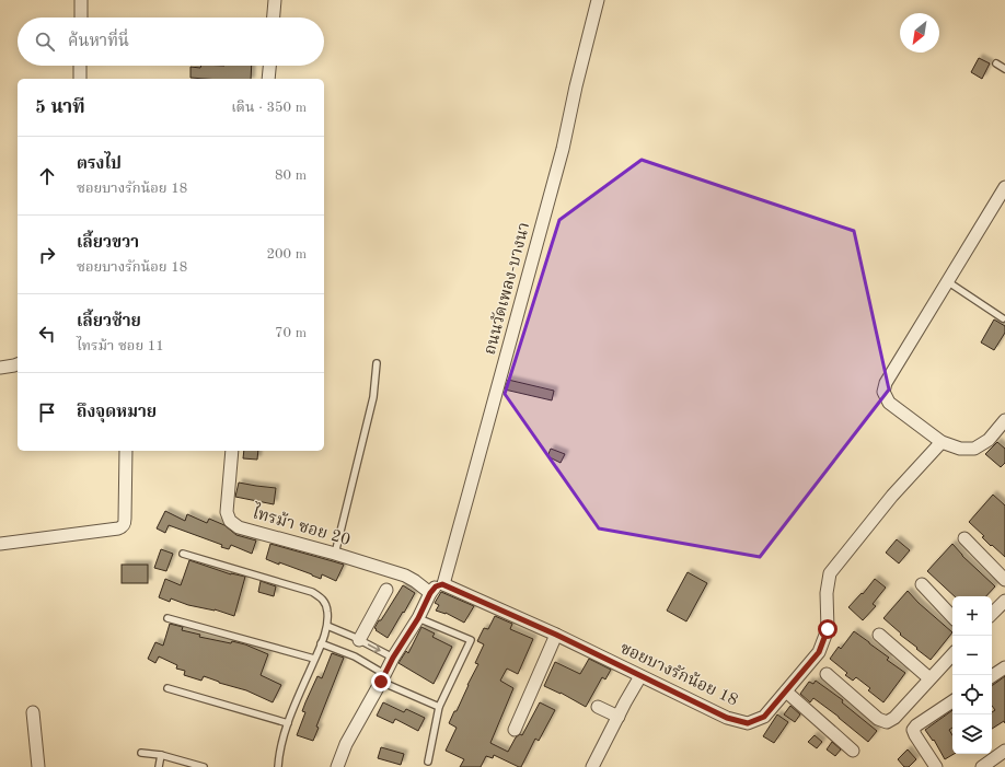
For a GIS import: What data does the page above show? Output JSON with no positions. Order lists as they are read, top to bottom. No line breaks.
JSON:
{"streets":{"street":["ถนนวัดเพลง-บางนา","ไทรม้า ซอย 20","ซอยบางรักน้อย 18"]},"crossings":[["ถนนวัดเพลง-บางนา","ซอยบางรักน้อย 18"]],"north":"bottom left","page":{"search":"ค้นหาที่นี่","heading":["5 นาที","เดิน · 350 m"],"list":[["ตรงไป","ซอยบางรักน้อย 18","80 m"],["เลี้ยวขวา","ซอยบางรักน้อย 18","200 m"],["เลี้ยวซ้าย","ไทรม้า ซอย 11","70 m"],"ถึงจุดหมาย"],"map_buttons":["+","−"]}}
